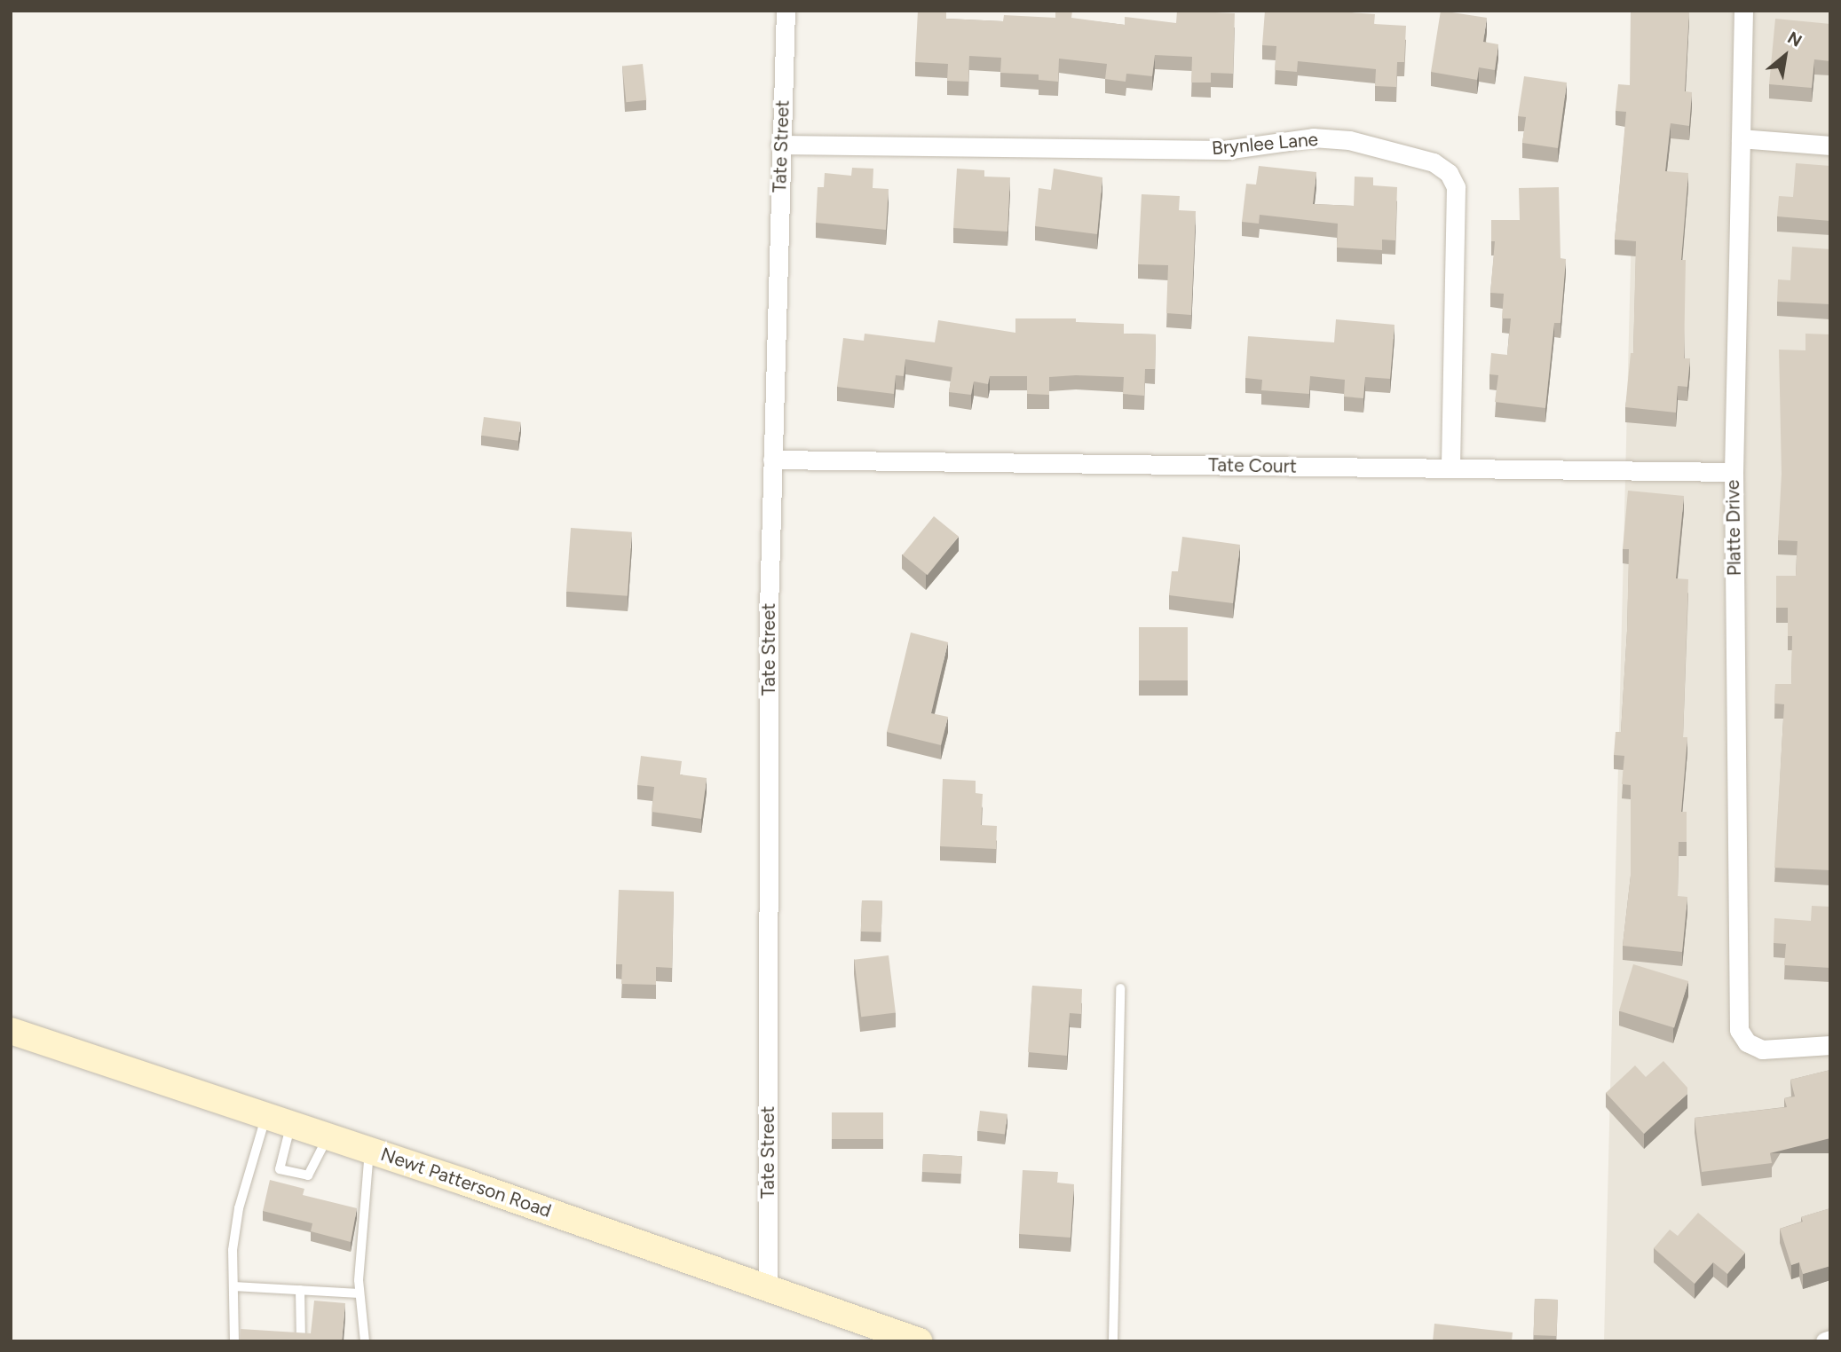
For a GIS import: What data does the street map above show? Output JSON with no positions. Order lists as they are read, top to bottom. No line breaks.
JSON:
{"streets":{"street":["Brynlee Lane","Tate Street","Tate Court","Platte Drive","Newt Patterson Road"]},"crossings":[["Brynlee Lane","Tate Street"],["Brynlee Lane","Tate Court"],["Tate Street","Tate Court"],["Tate Street","Newt Patterson Road"],["Tate Court","Platte Drive"]],"north":"top right"}
